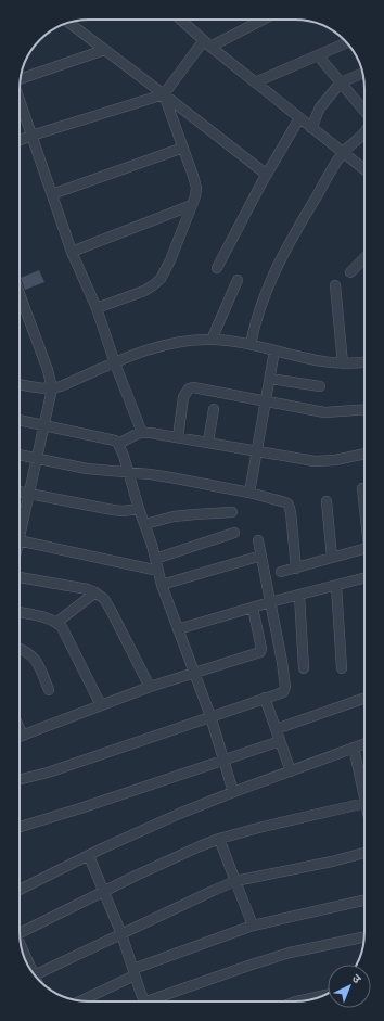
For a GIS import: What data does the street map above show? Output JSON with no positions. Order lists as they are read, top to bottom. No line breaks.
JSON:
{"north":"top right"}
